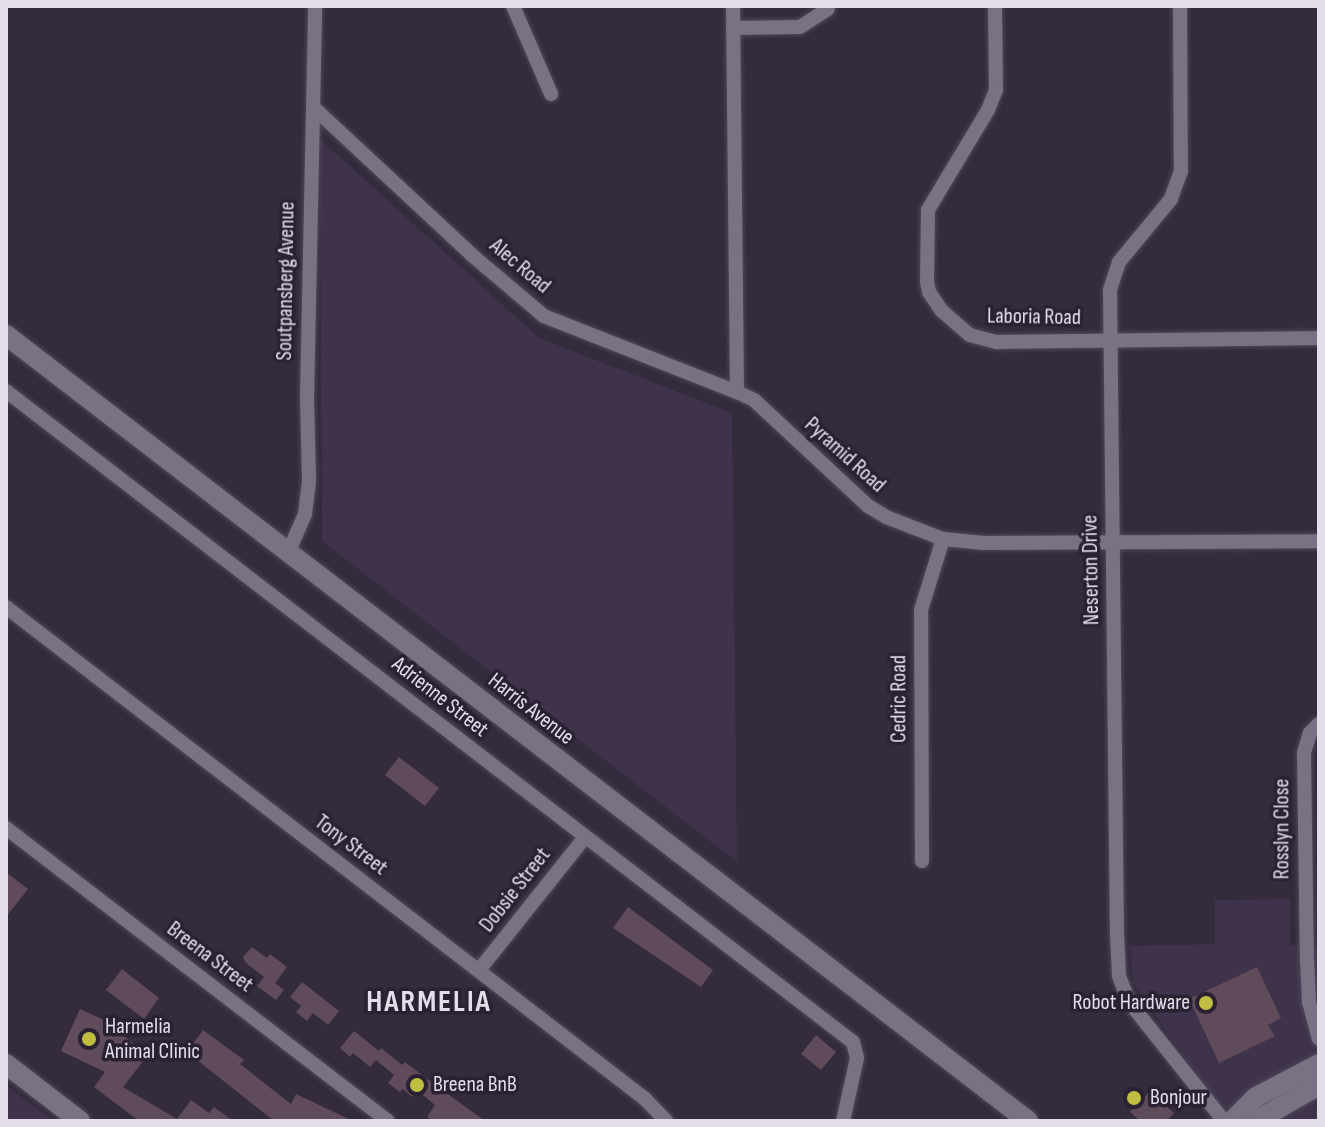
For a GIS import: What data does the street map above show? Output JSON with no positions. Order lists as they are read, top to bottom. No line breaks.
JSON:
{"streets":{"main road":["Harris Avenue"],"street":["Alec Road","Soutpansberg Avenue","Laboria Road","Pyramid Road","Neserton Drive","Adrienne Street","Cedric Road","Rosslyn Close","Tony Street","Dobsie Street","Breena Street"]},"crossings":[["Alec Road","Soutpansberg Avenue"],["Alec Road","Pyramid Road"],["Soutpansberg Avenue","Harris Avenue"],["Laboria Road","Neserton Drive"],["Pyramid Road","Neserton Drive"],["Pyramid Road","Cedric Road"],["Adrienne Street","Dobsie Street"],["Tony Street","Dobsie Street"]],"districts":["HARMELIA"],"places":["Robot Hardware","Harmelia Animal Clinic","Breena BnB","Bonjour"]}
